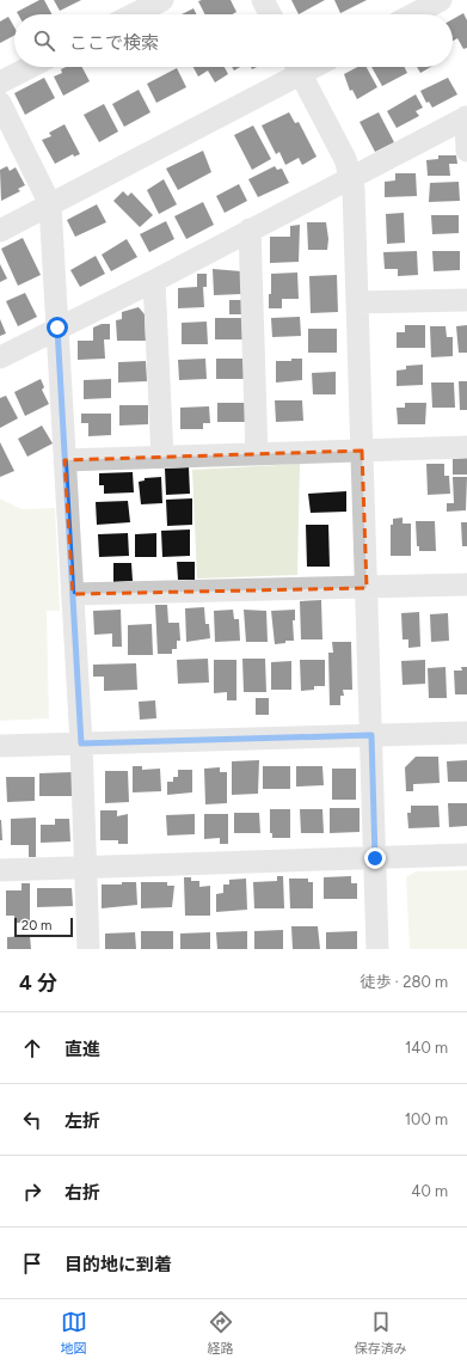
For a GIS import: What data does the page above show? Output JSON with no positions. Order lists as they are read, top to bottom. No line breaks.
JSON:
{"scale_bar":"20 m","page":{"search":"ここで検索","scale":"20 m","heading":["4 分","徒歩 · 280 m"],"list":[["直進","140 m"],["左折","100 m"],["右折","40 m"],"目的地に到着"],"nav":["地図","経路","保存済み"]}}
